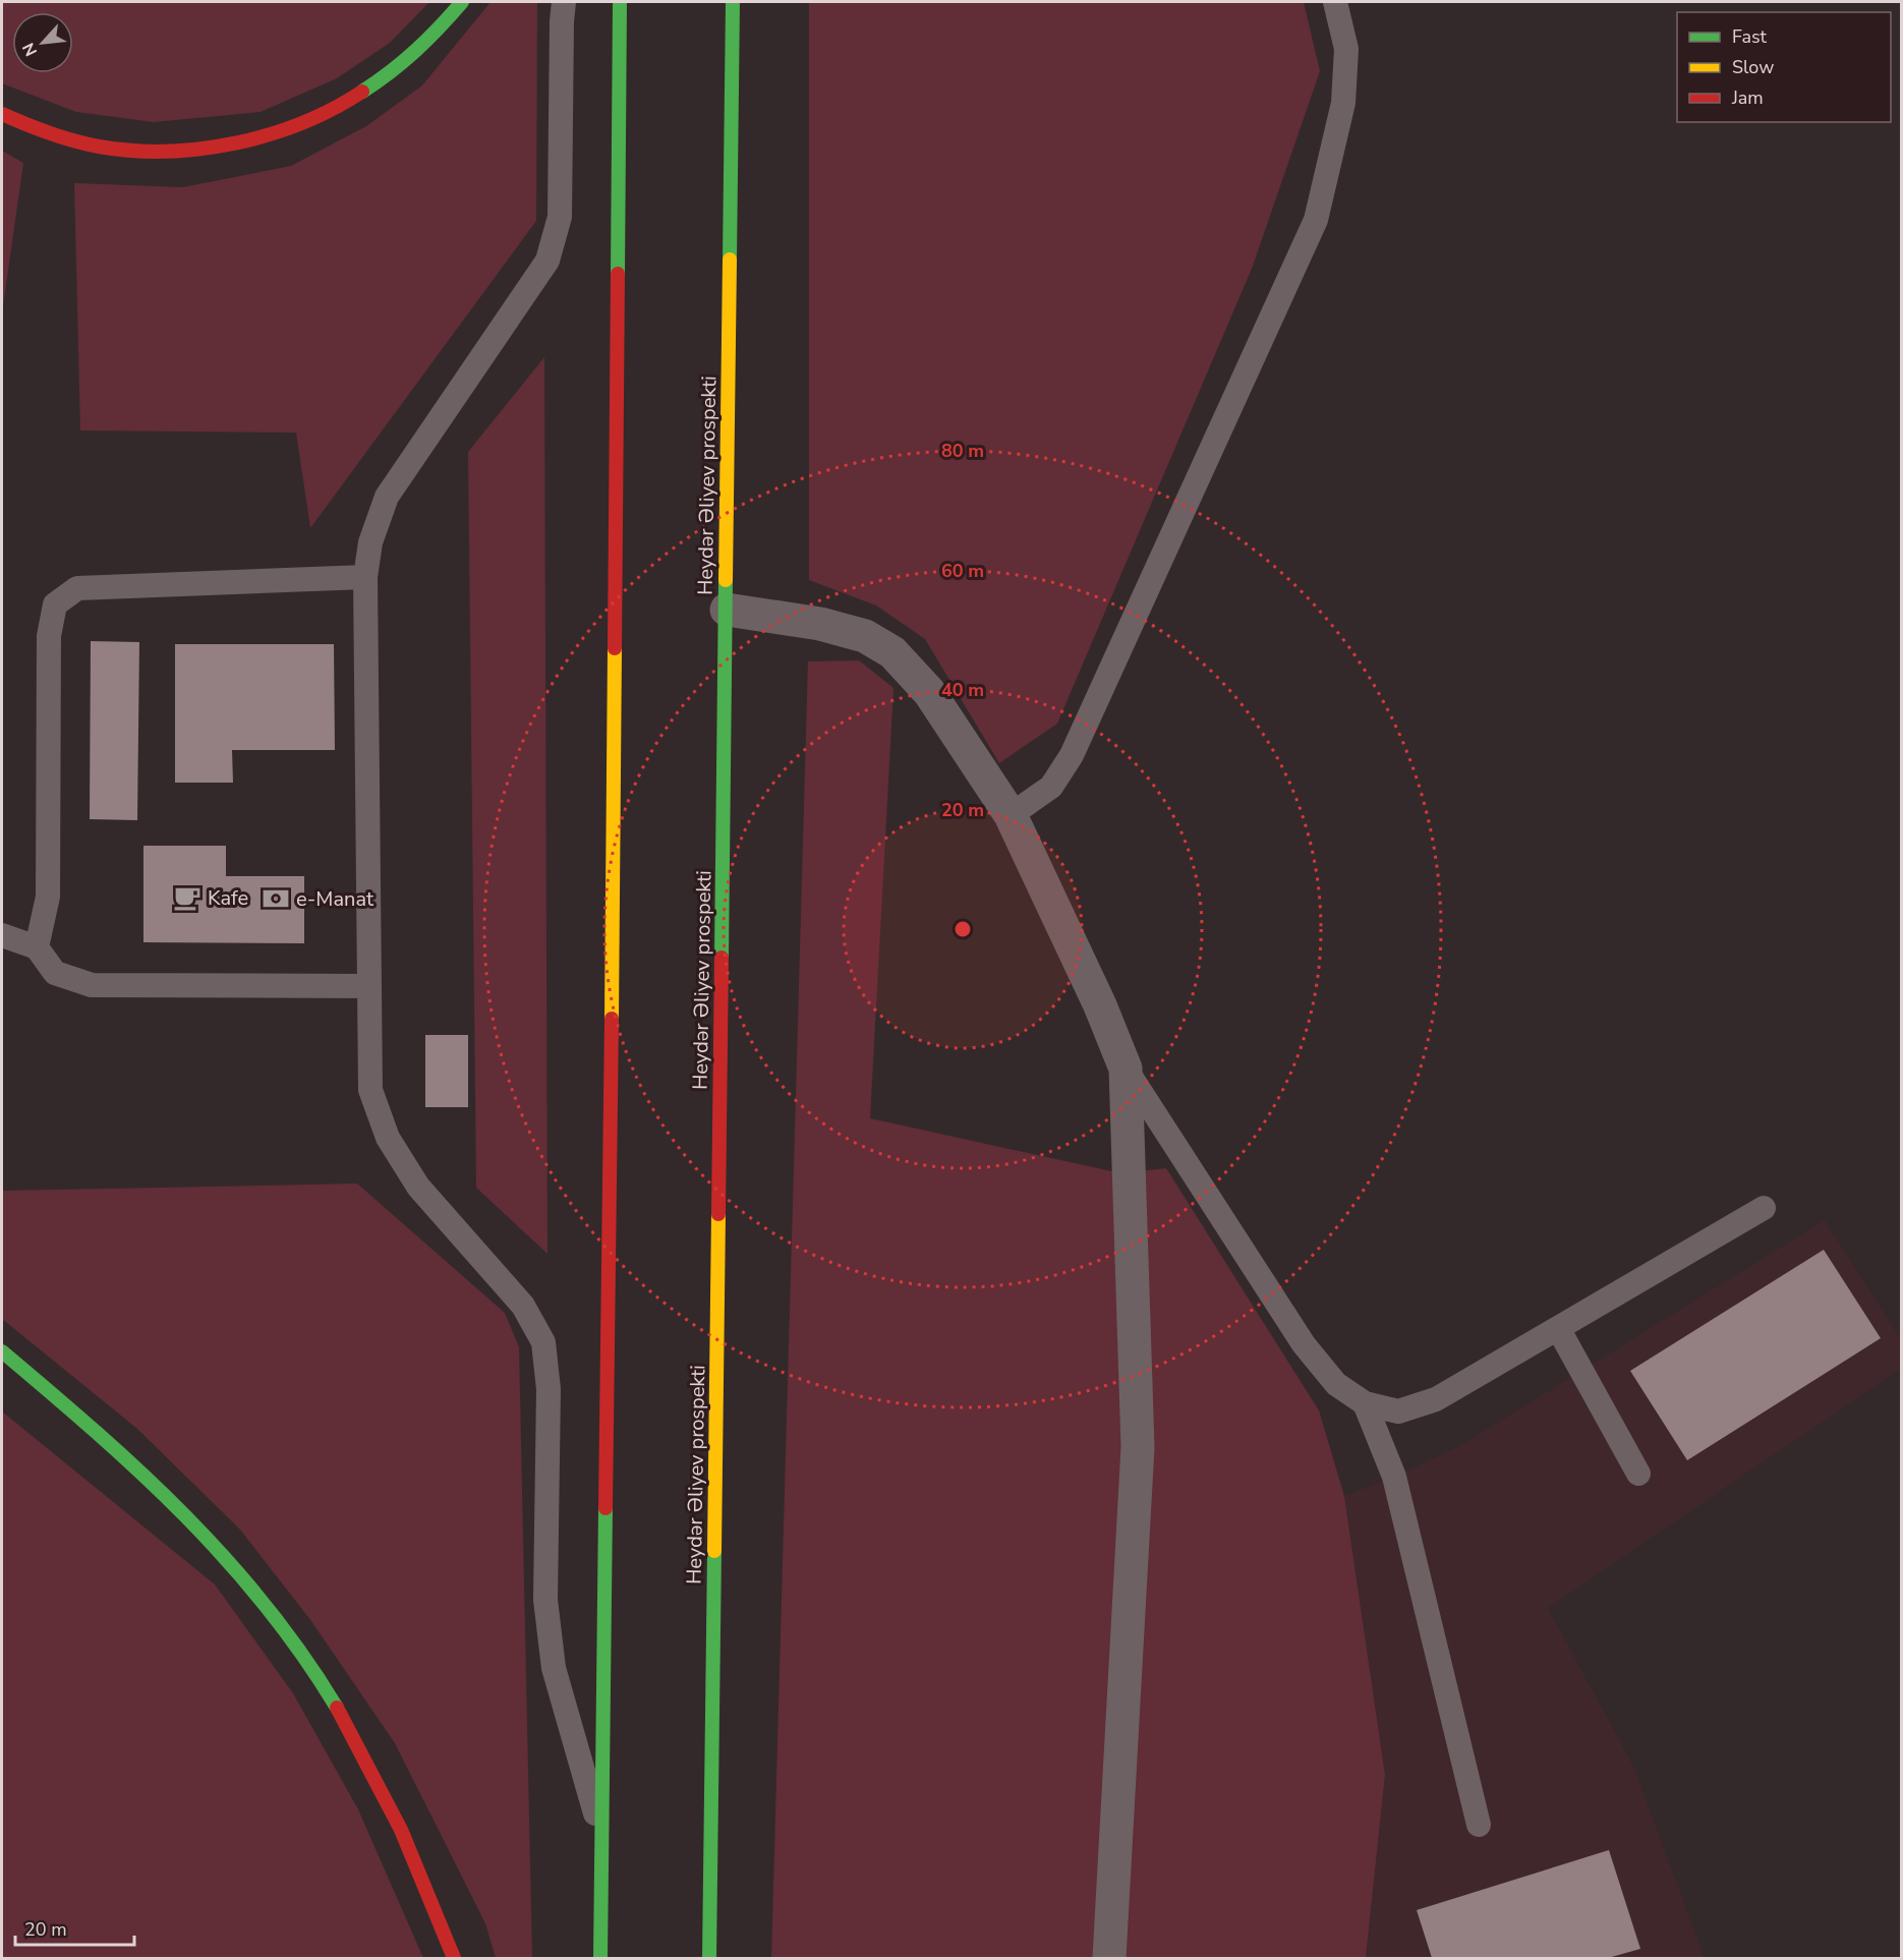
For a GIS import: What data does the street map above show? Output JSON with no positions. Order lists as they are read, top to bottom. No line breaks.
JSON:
{"streets":{"main road":["Heydər Əliyev prospekti"]},"places":{"cafe":["Kafe"],"bank":["e-Manat"]},"legend":["Fast","Slow","Jam"],"scale_bar":"20 m","north":"bottom left","rings":["80 m","60 m","40 m","20 m"]}
